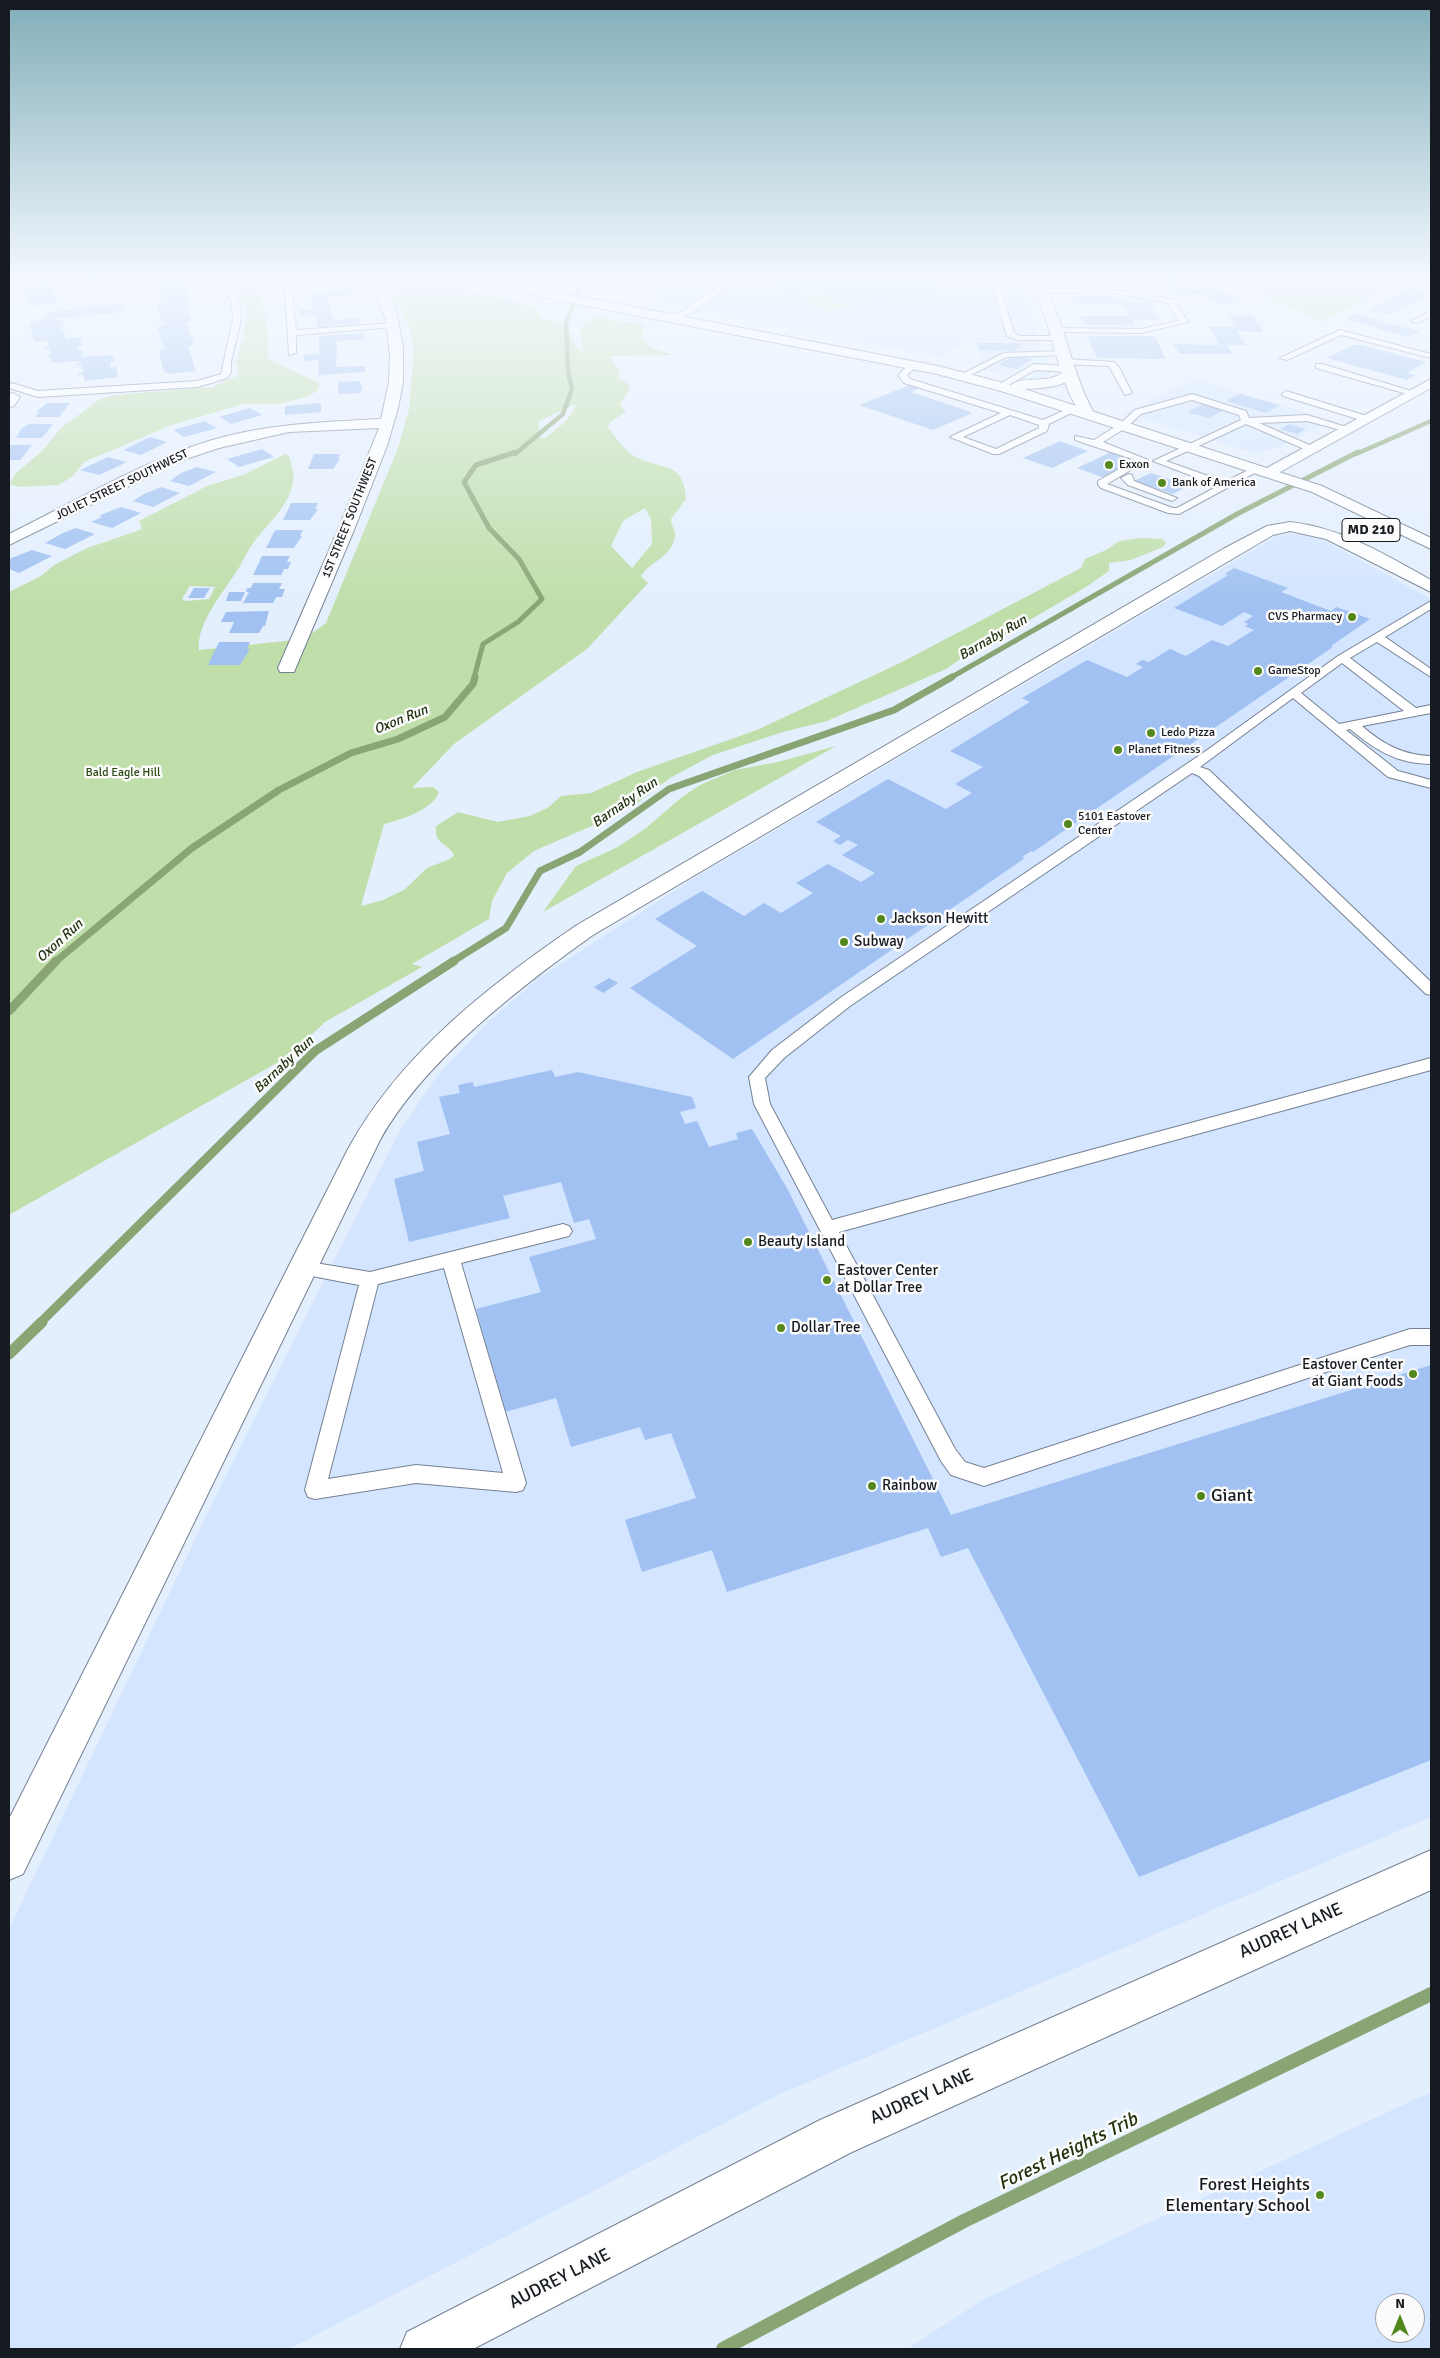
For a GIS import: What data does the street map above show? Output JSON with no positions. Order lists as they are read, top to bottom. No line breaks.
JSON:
{"streets":{"street":["JOLIET STREET SOUTHWEST","1ST STREET SOUTHWEST","MD 210","AUDREY LANE"]},"crossings":[["JOLIET STREET SOUTHWEST","1ST STREET SOUTHWEST"]],"water":["Barnaby Run","Oxon Run","Forest Heights Trib"],"parks":["Bald Eagle Hill"],"places":["Exxon","Bank of America","CVS Pharmacy","GameStop","Ledo Pizza","Planet Fitness","5101 Eastover Center","Jackson Hewitt","Subway","Beauty Island","Eastover Center at Dollar Tree","Dollar Tree","Eastover Center at Giant Foods","Rainbow","Giant","Forest Heights Elementary School"],"north":"top"}
